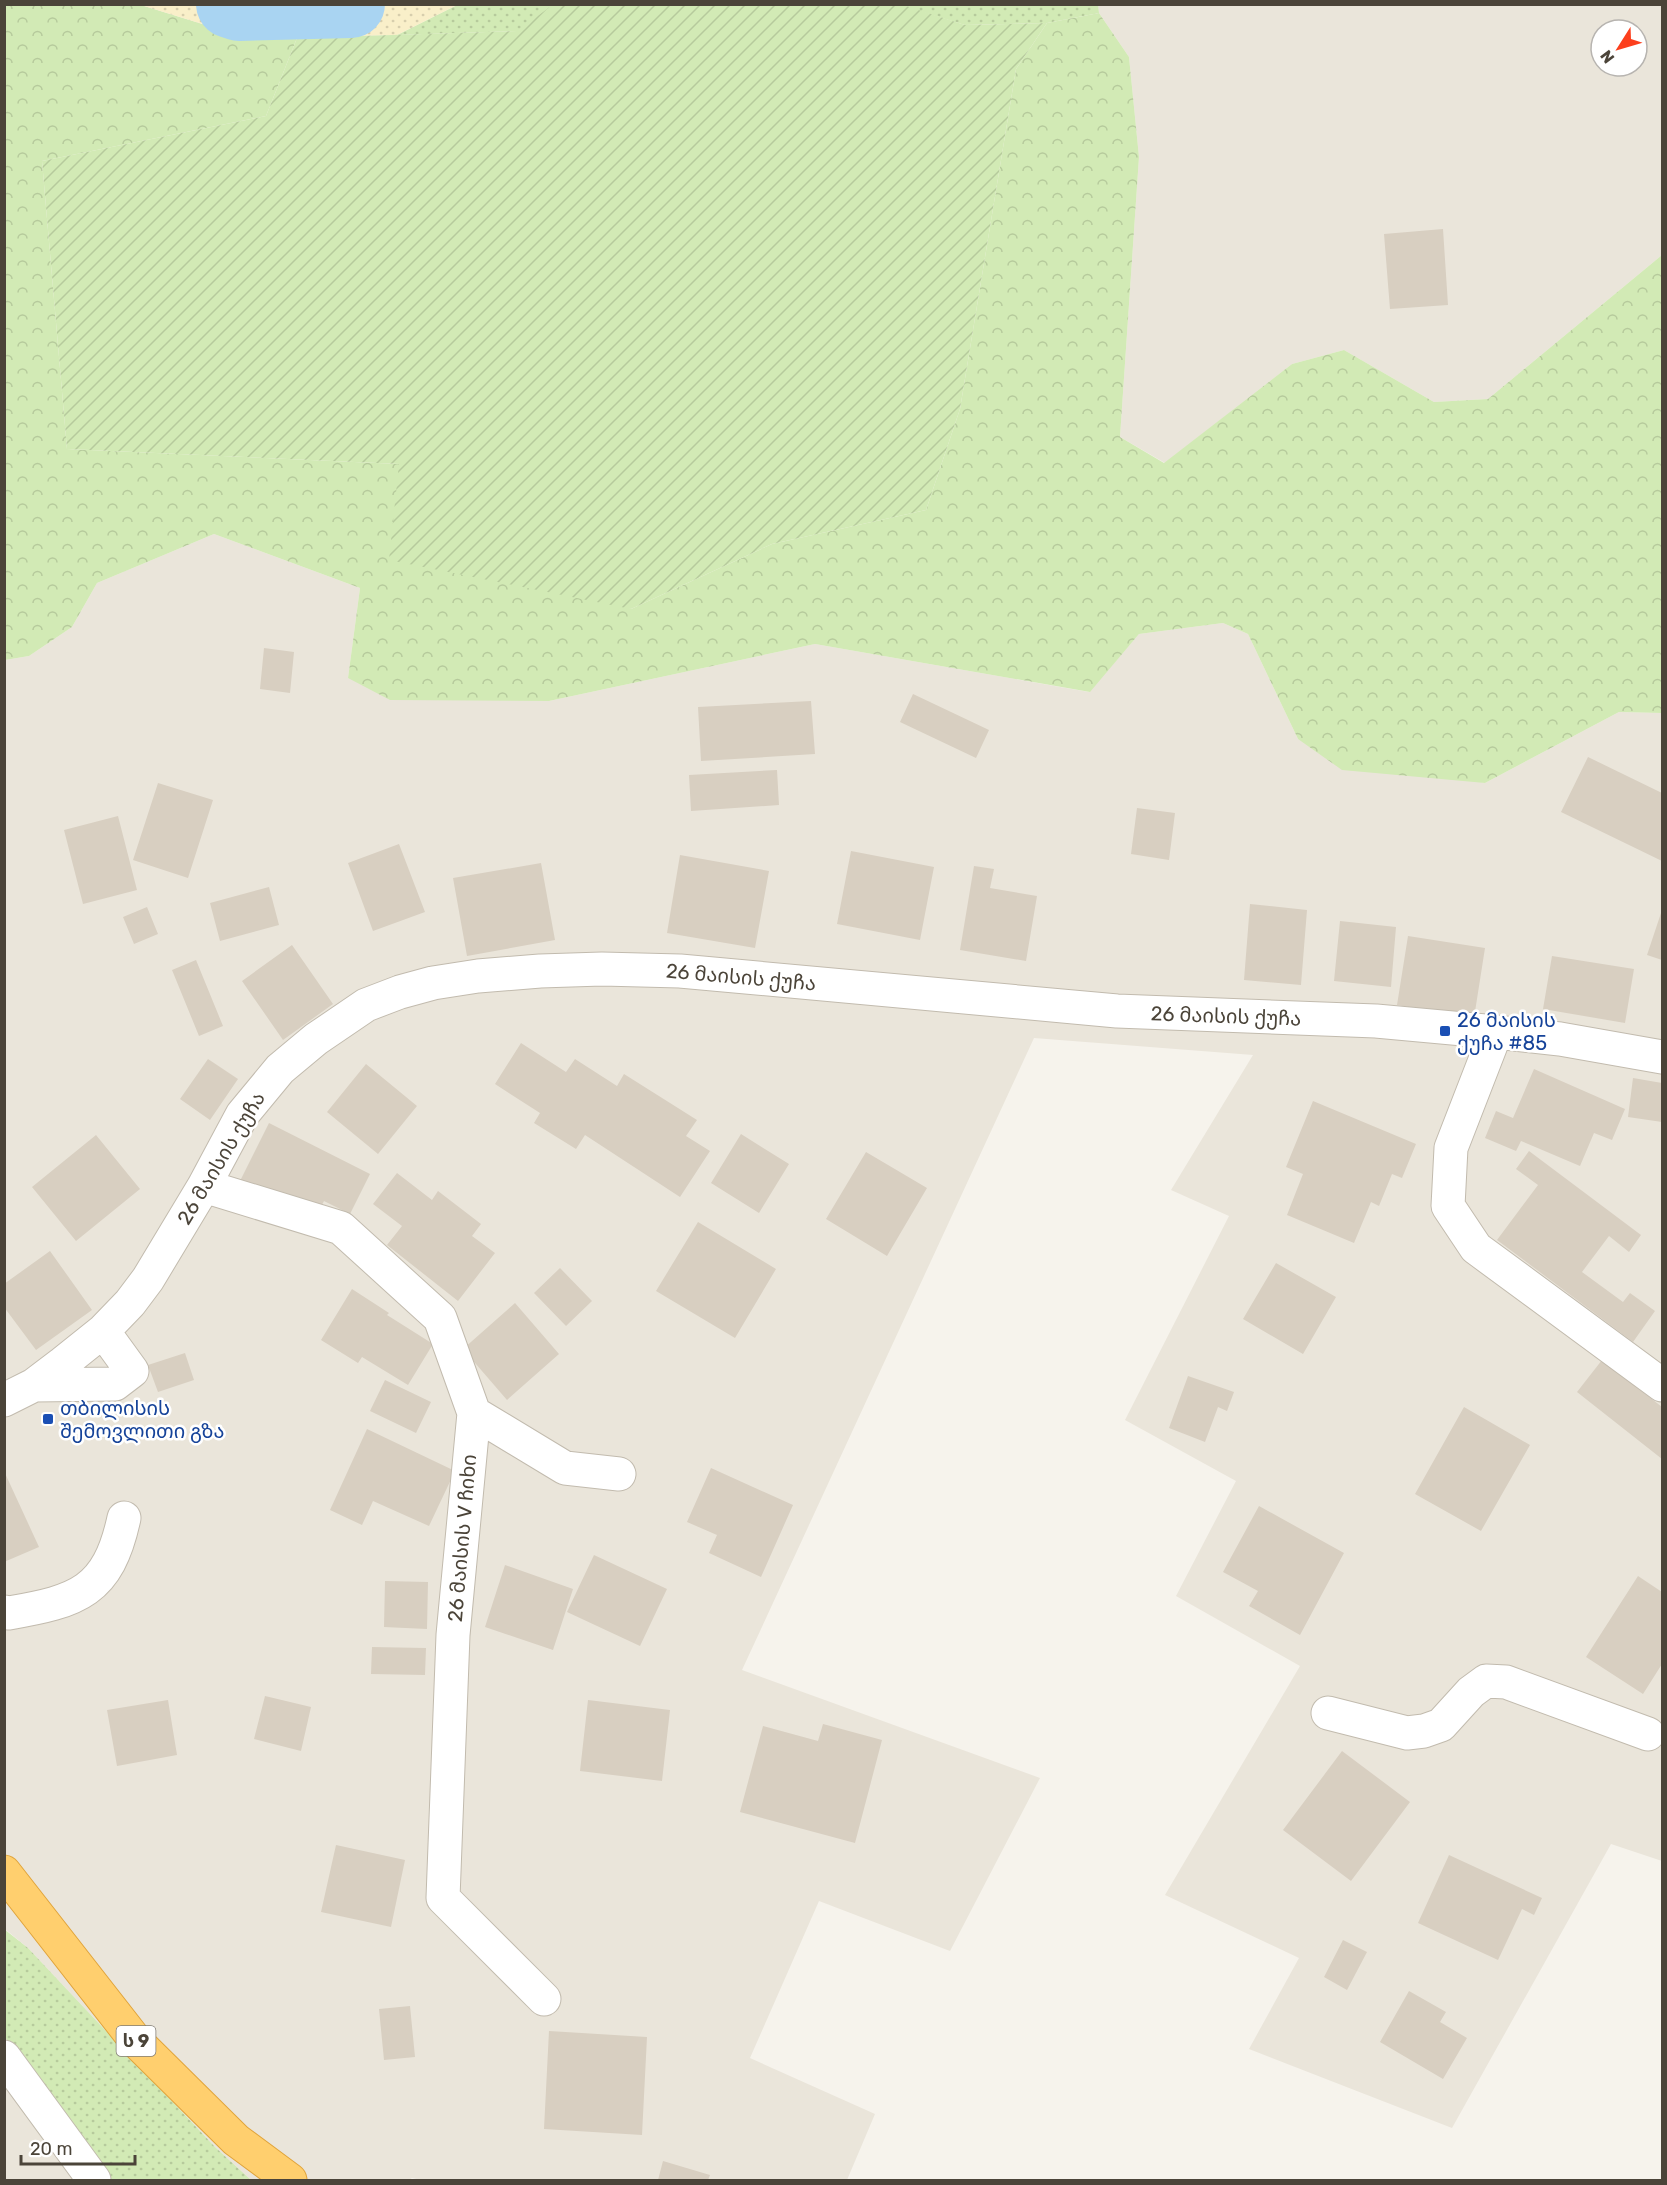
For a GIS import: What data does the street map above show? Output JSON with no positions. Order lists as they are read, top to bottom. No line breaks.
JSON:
{"streets":{"highway":["ს 9"],"street":["26 მაისის ქუჩა","26 მაისის V ჩიხი"]},"crossings":[["26 მაისის ქუჩა","26 მაისის V ჩიხი"]],"places":{"transit":["26 მაისის ქუჩა #85","თბილისის შემოვლითი გზა"]},"scale_bar":"20 m","north":"bottom left"}
